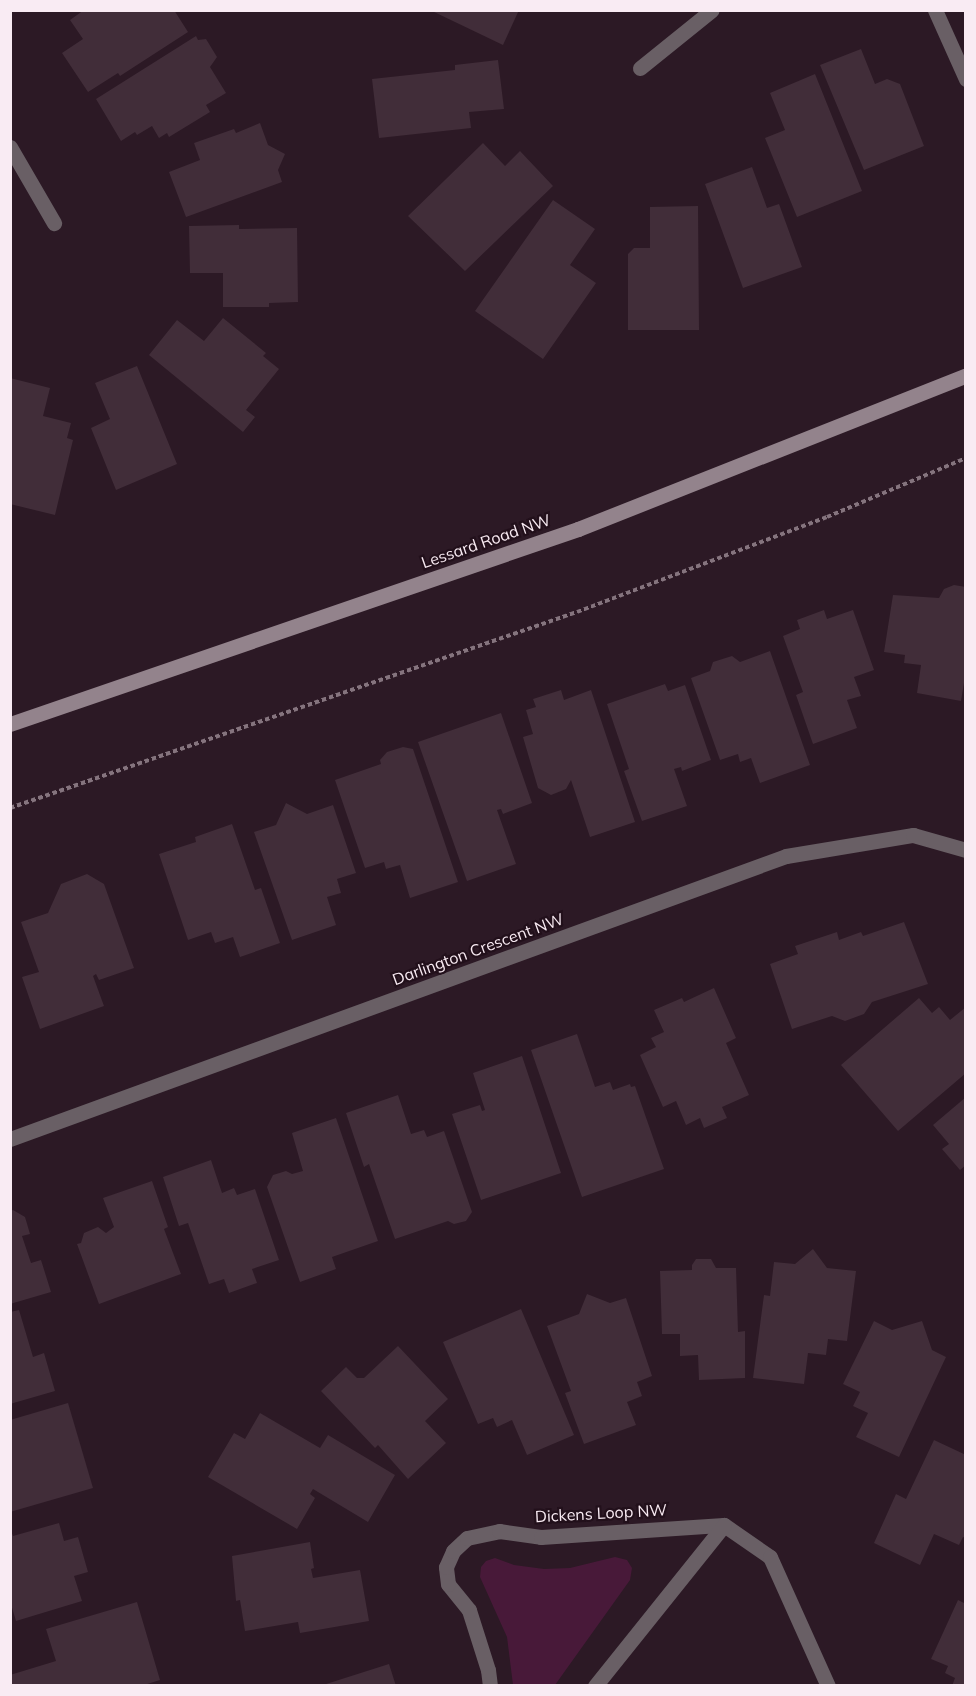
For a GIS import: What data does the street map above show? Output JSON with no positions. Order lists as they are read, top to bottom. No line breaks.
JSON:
{"streets":{"main road":["Lessard Road NW"],"street":["Darlington Crescent NW","Dickens Loop NW"]}}
